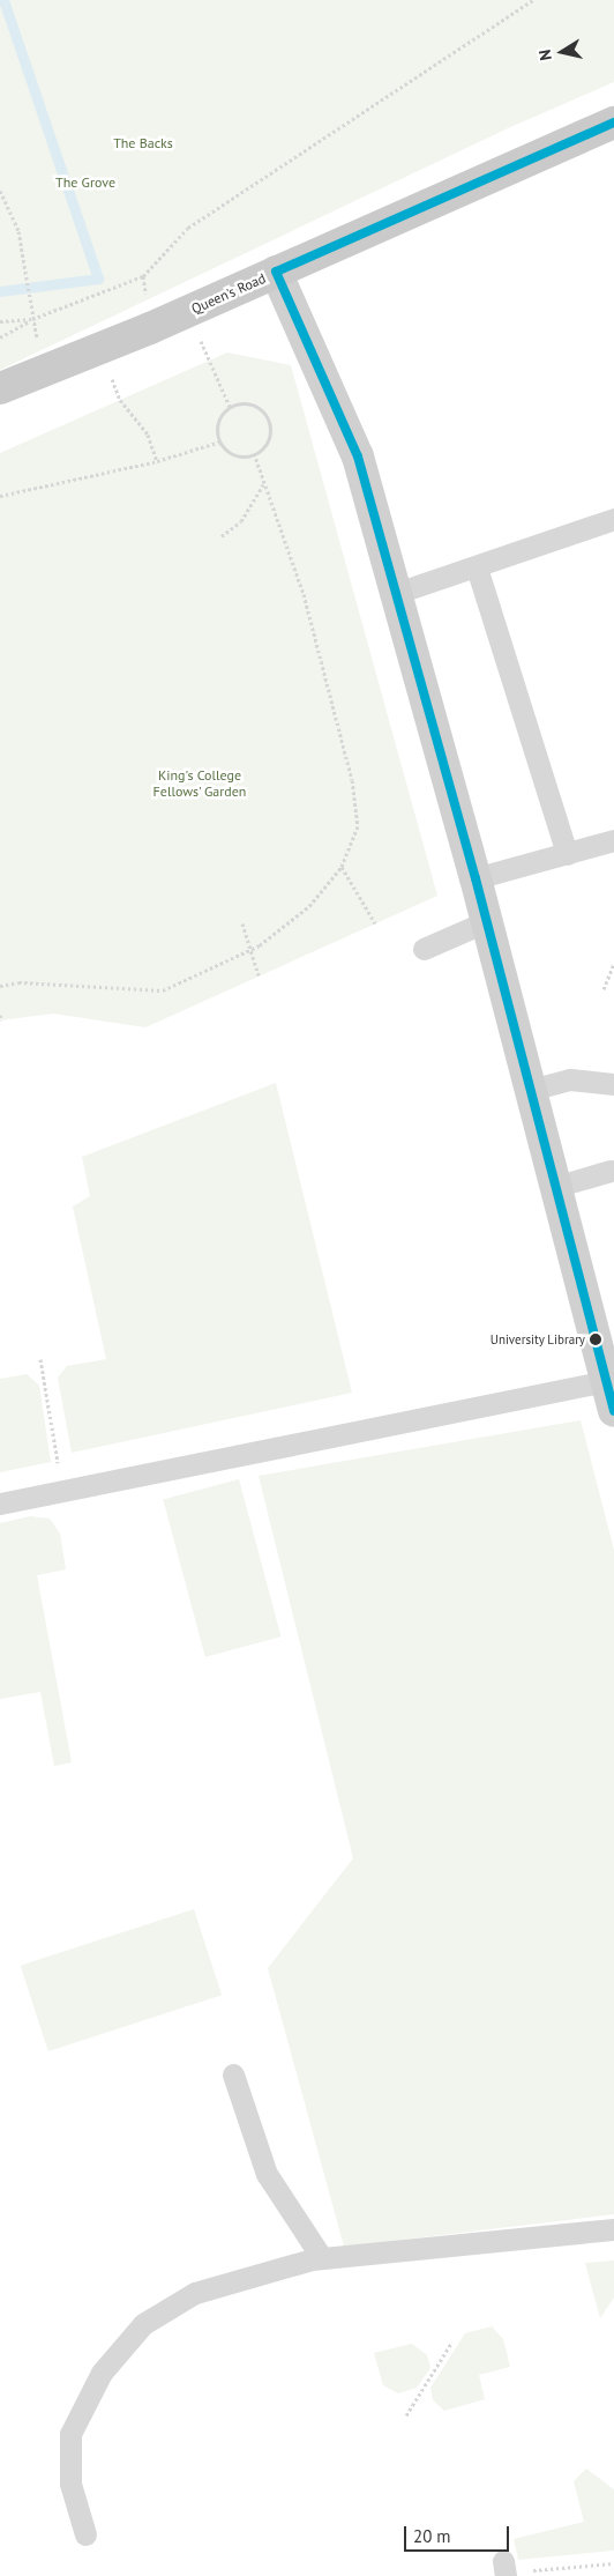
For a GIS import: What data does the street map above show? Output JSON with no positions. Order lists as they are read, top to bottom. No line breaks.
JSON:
{"streets":{"main road":["Queen's Road"]},"parks":["The Backs","The Grove","King's College Fellows' Garden"],"places":["University Library"],"scale_bar":"20 m","north":"left"}
